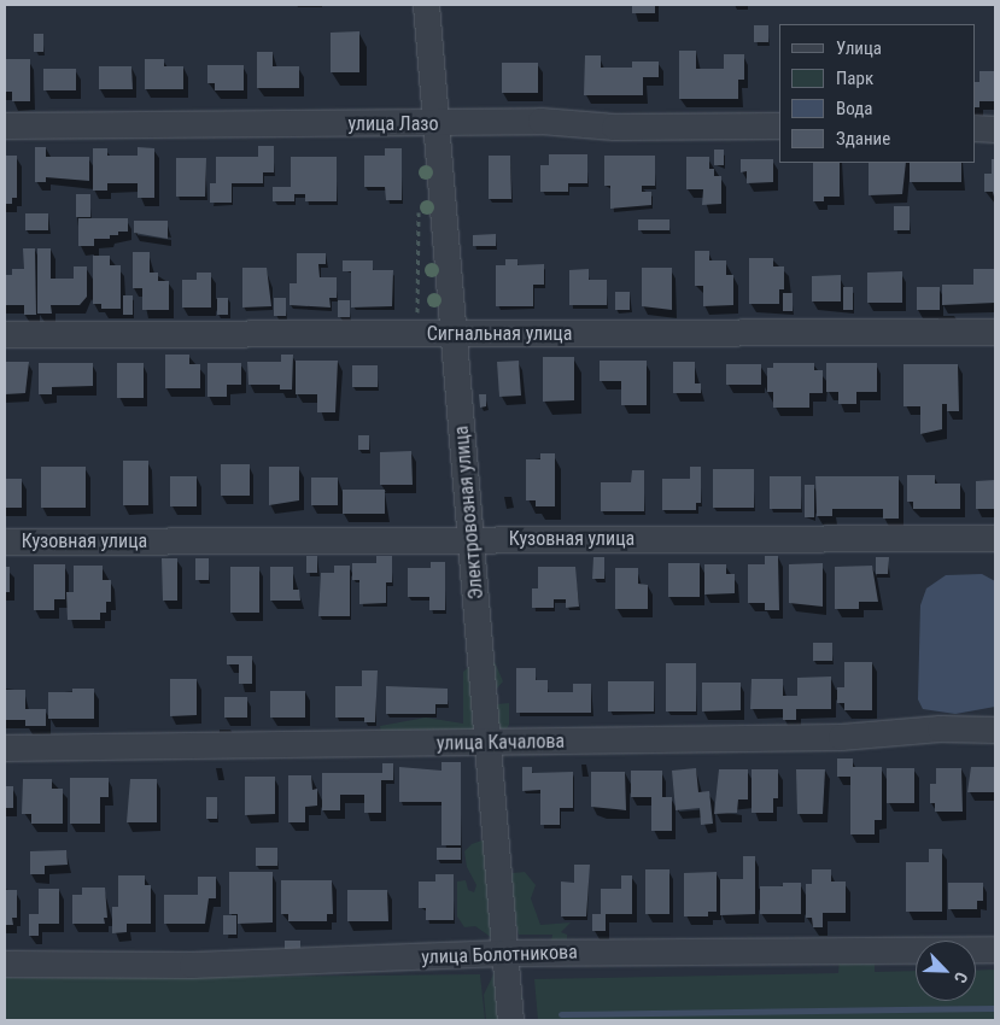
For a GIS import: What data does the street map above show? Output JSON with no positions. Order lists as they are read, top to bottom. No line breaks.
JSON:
{"streets":{"street":["улица Лазо","Сигнальная улица","Электровозная улица","Кузовная улица","улица Качалова","улица Болотникова"]},"crossings":[["улица Лазо","Электровозная улица"],["Сигнальная улица","Электровозная улица"],["Электровозная улица","Кузовная улица"],["Электровозная улица","улица Качалова"],["Электровозная улица","улица Болотникова"]],"legend":["Улица","Парк","Вода","Здание"],"north":"bottom right"}
